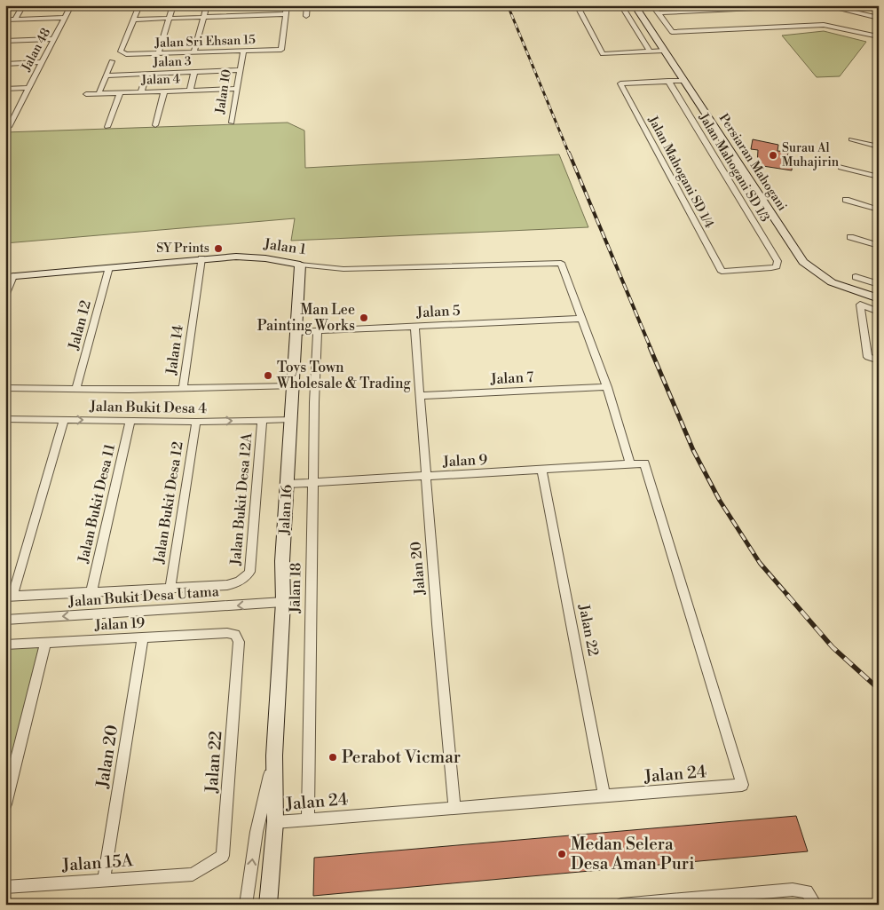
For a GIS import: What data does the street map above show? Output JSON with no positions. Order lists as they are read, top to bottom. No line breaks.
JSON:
{"streets":{"street":["Jalan Sri Ehsan 15","Jalan 48","Jalan 3","Jalan 4","Jalan 10","Persiaran Mahogani","Jalan Mahogani SD 1/3","Jalan Mahogani SD 1/4","Jalan 1","Jalan 5","Jalan 12","Jalan 14","Jalan 7","Jalan Bukit Desa 4","Jalan 9","Jalan Bukit Desa 12A","Jalan Bukit Desa 12","Jalan Bukit Desa 11","Jalan 16","Jalan 20","Jalan 18","Jalan Bukit Desa Utama","Jalan 19","Jalan 22","Jalan 24","Jalan 15A"]},"crossings":[["Jalan Sri Ehsan 15","Jalan 10"],["Jalan 3","Jalan 10"],["Jalan 4","Jalan 10"],["Jalan Mahogani SD 1/3","Jalan Mahogani SD 1/4"],["Jalan 1","Jalan 5"],["Jalan 1","Jalan 12"],["Jalan 1","Jalan 14"],["Jalan 1","Jalan 16"],["Jalan 5","Jalan 16"],["Jalan 5","Jalan 20"],["Jalan 5","Jalan 18"],["Jalan 14","Jalan 16"],["Jalan 7","Jalan 20"],["Jalan Bukit Desa 4","Jalan Bukit Desa 12A"],["Jalan Bukit Desa 4","Jalan Bukit Desa 12"],["Jalan Bukit Desa 4","Jalan Bukit Desa 11"],["Jalan Bukit Desa 4","Jalan 16"],["Jalan 9","Jalan 16"],["Jalan 9","Jalan 20"],["Jalan 9","Jalan 18"],["Jalan 9","Jalan 22"],["Jalan 9","Jalan 24"],["Jalan Bukit Desa 12A","Jalan Bukit Desa Utama"],["Jalan Bukit Desa 12","Jalan Bukit Desa Utama"],["Jalan Bukit Desa 11","Jalan Bukit Desa Utama"],["Jalan 16","Jalan Bukit Desa Utama"],["Jalan 16","Jalan 24"],["Jalan 20","Jalan 19"],["Jalan 20","Jalan 24"],["Jalan 20","Jalan 15A"],["Jalan 18","Jalan 24"],["Jalan 19","Jalan 22"],["Jalan 22","Jalan 24"],["Jalan 22","Jalan 15A"]],"places":["Surau Al Muhajirin","SY Prints","Man Lee Painting Works","Toys Town Wholesale & Trading","Perabot Vicmar","Medan Selera Desa Aman Puri"]}
